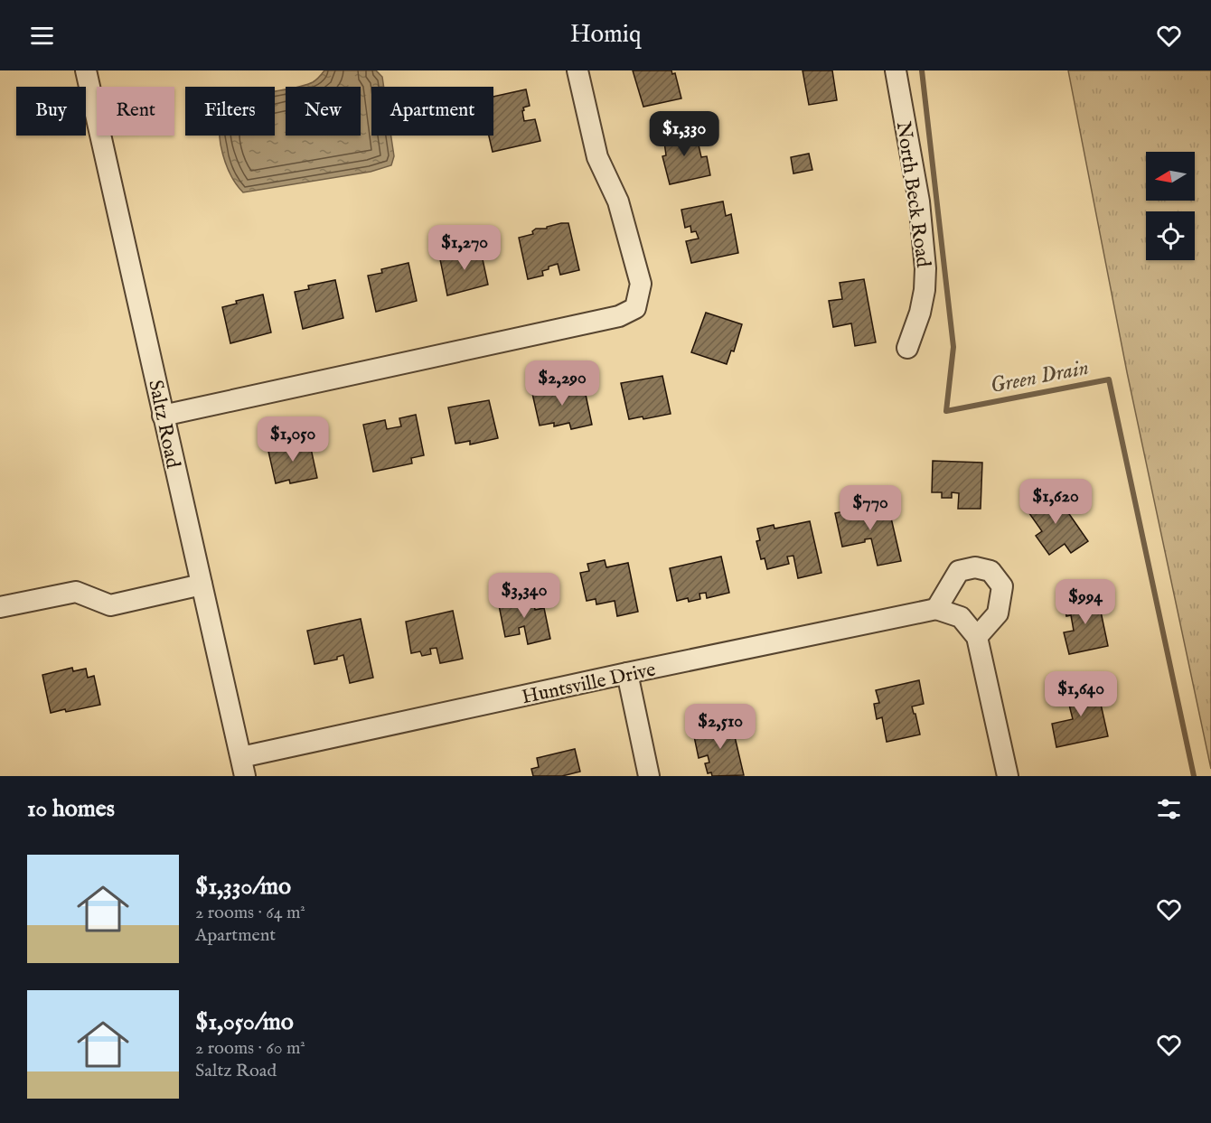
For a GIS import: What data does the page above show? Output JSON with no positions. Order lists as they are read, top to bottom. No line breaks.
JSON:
{"streets":{"street":["North Beck Road","Saltz Road","Huntsville Drive"]},"crossings":[["Saltz Road","Huntsville Drive"]],"water":["Green Drain"],"north":"left","page":{"header":"Homiq","chip":["Buy","Rent","Filters","New","Apartment"],"price":["$1,330","$1,270","$2,290","$1,050","$1,620","$770","$3,340","$994","$1,640","$2,510"],"heading":"10 homes","list":[{"name":"$1,330/mo","note":"2 rooms · 64 m² · Apartment"},{"name":"$1,050/mo","note":"2 rooms · 60 m² · Saltz Road"}]}}
